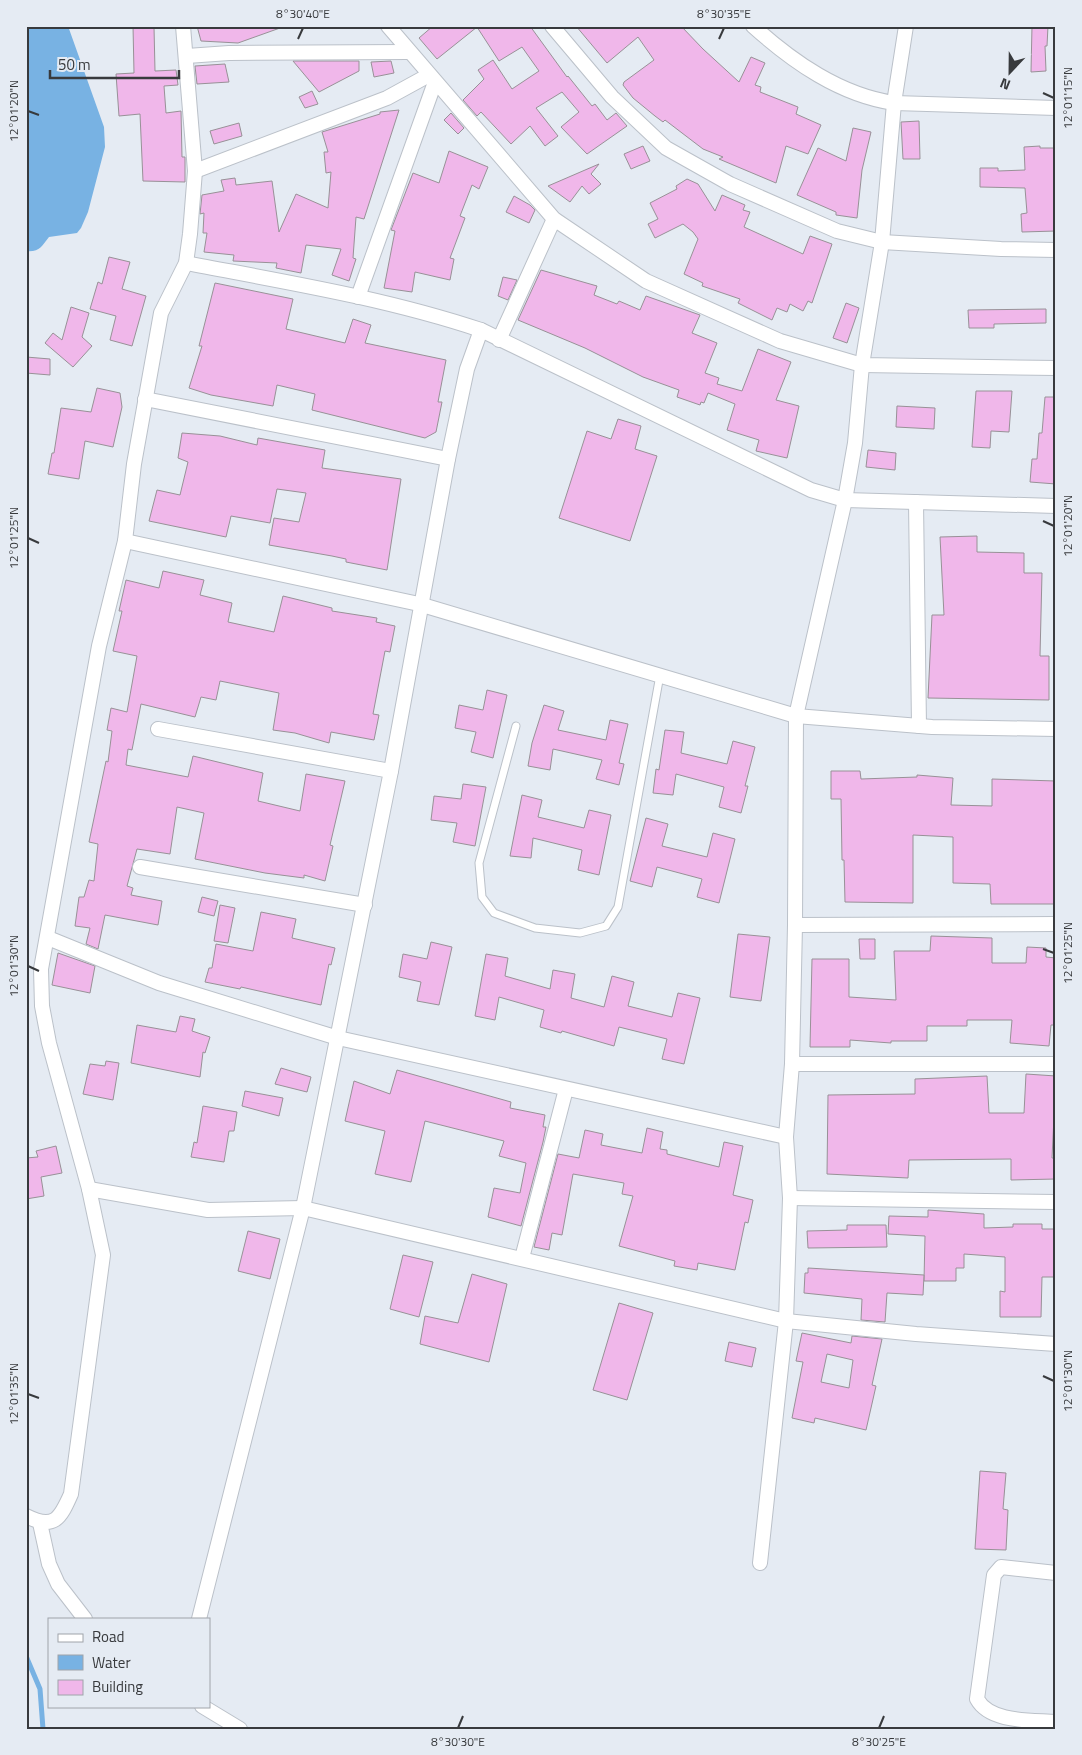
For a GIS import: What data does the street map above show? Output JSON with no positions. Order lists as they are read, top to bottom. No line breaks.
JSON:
{"legend":["Road","Water","Building"],"scale_bar":"50 m","north":"bottom","coordinates":["8°30'40\"E","8°30'35\"E","12°01'15\"N","12°01'20\"N","12°01'25\"N","12°01'30\"N","12°01'35\"N","8°30'30\"E","8°30'25\"E"]}
